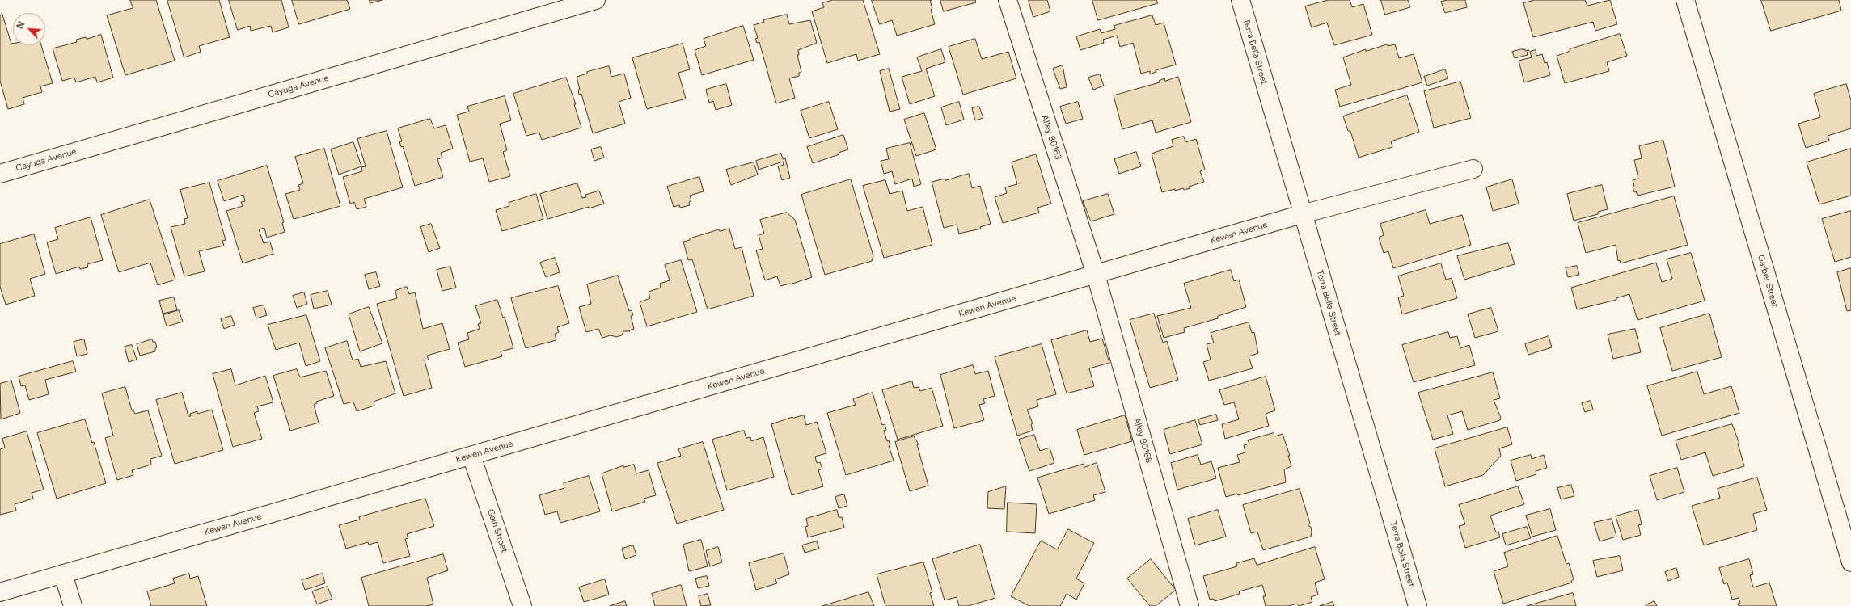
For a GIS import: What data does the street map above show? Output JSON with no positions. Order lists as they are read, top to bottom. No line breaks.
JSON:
{"streets":{"street":["Terra Bella Street","Cayuga Avenue","Alley 80163","Kewen Avenue","Garber Street","Alley 80168","Gain Street"]},"crossings":[["Terra Bella Street","Kewen Avenue"],["Alley 80163","Kewen Avenue"],["Alley 80163","Alley 80168"],["Kewen Avenue","Alley 80168"],["Kewen Avenue","Gain Street"]],"north":"top left"}
